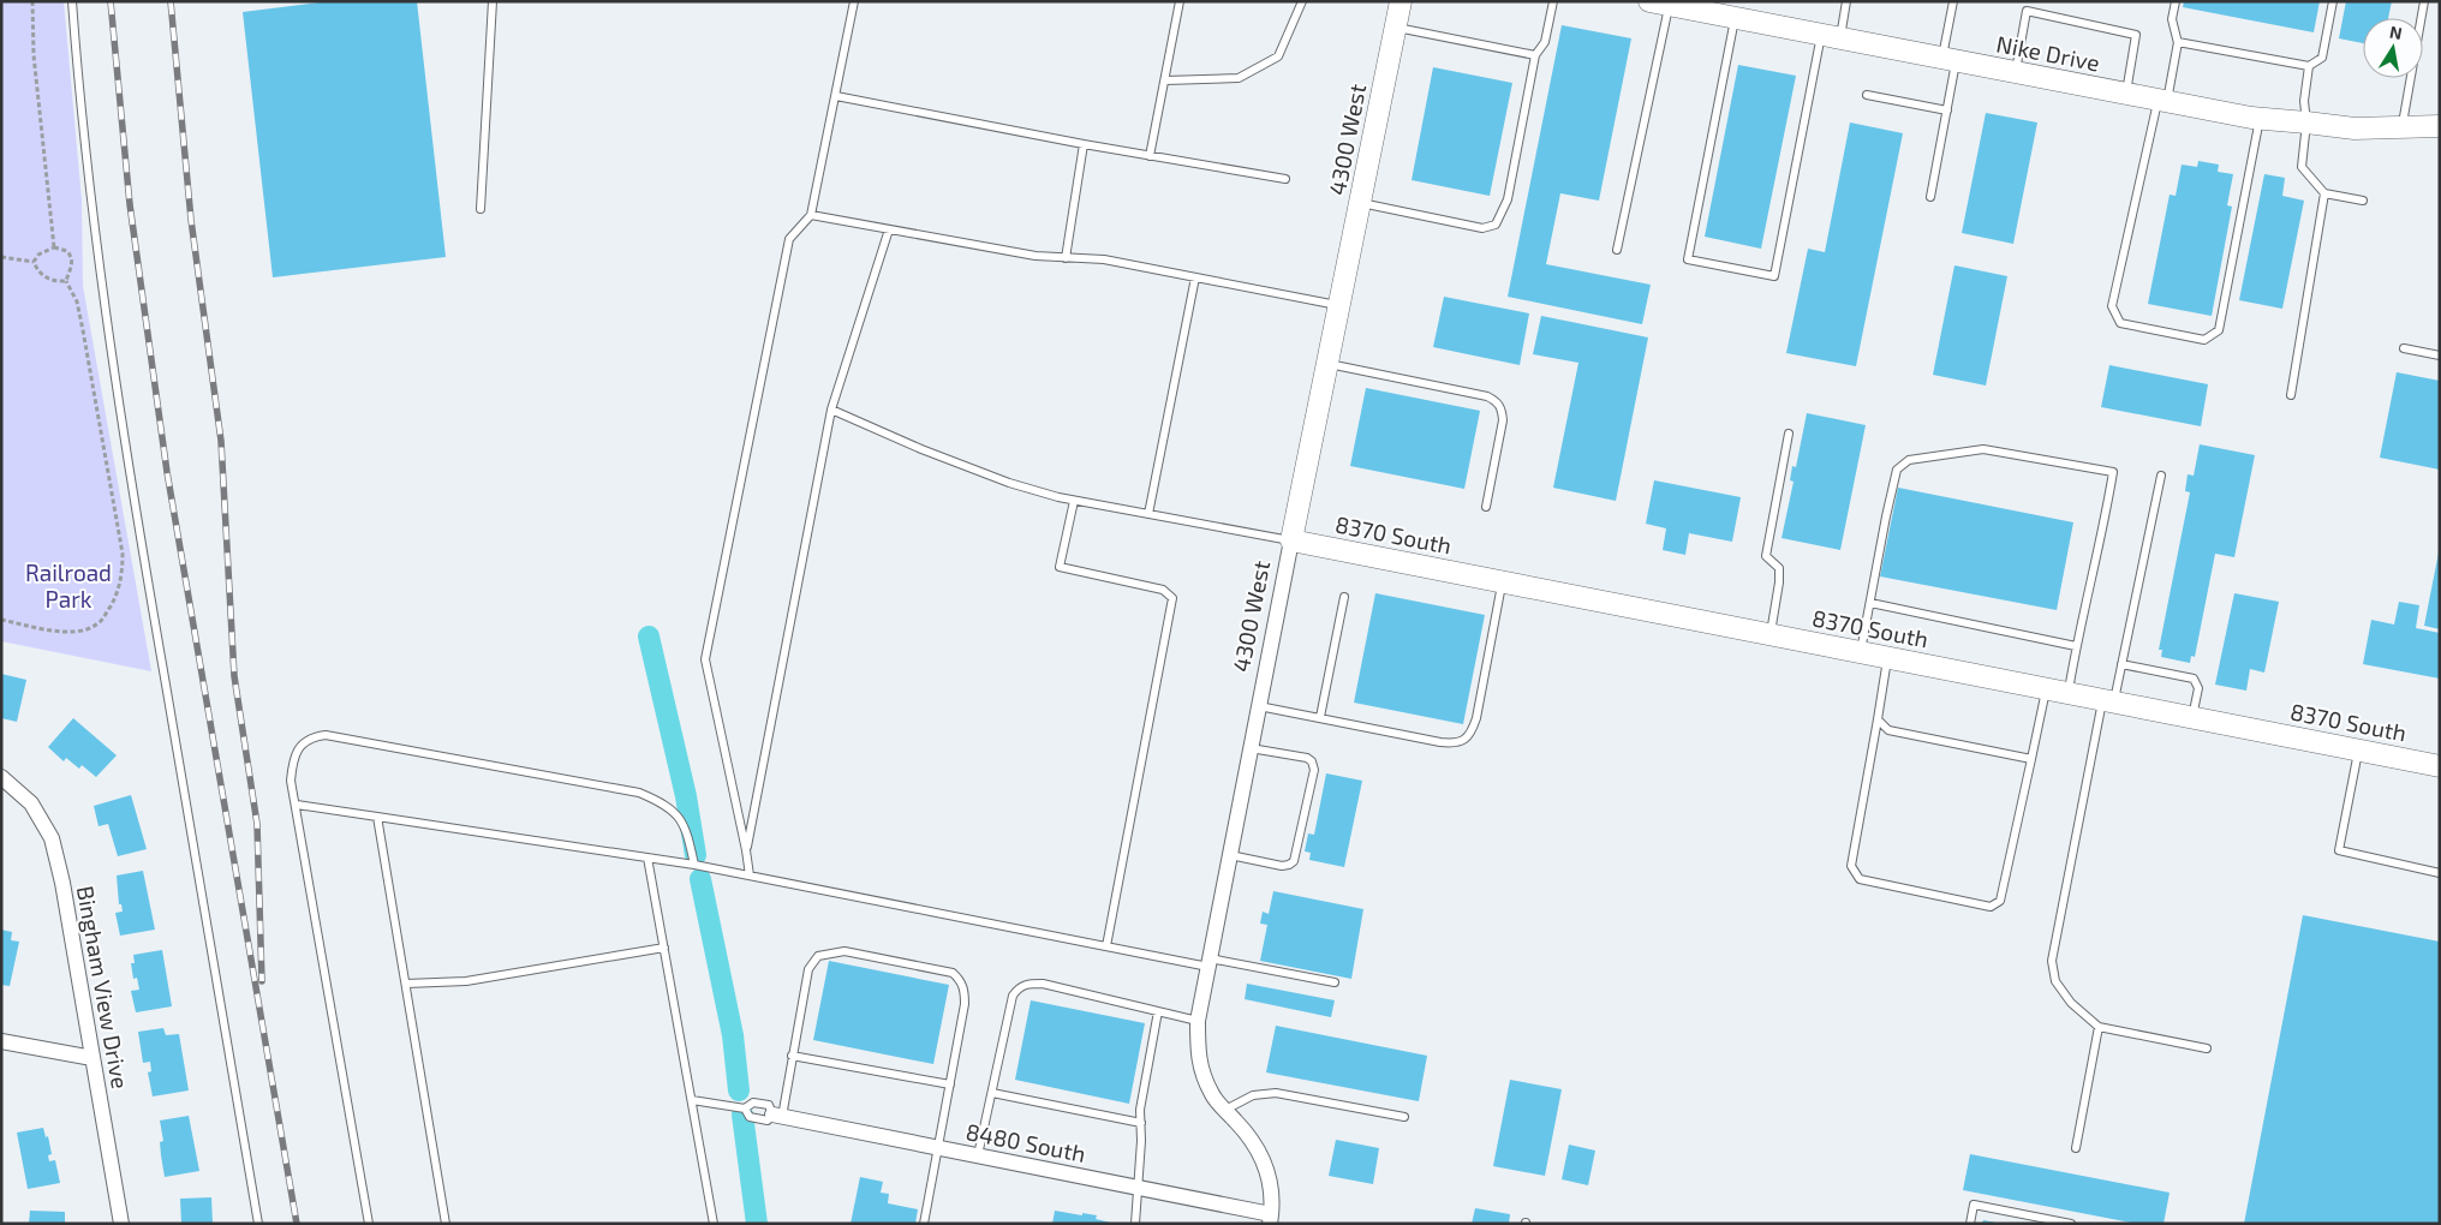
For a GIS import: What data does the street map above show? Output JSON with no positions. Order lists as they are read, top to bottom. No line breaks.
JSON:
{"streets":{"street":["Nike Drive","4300 West","8370 South","Bingham View Drive","8480 South"]},"crossings":[["4300 West","8370 South"],["4300 West","8480 South"]],"parks":["Railroad Park"],"north":"top"}
